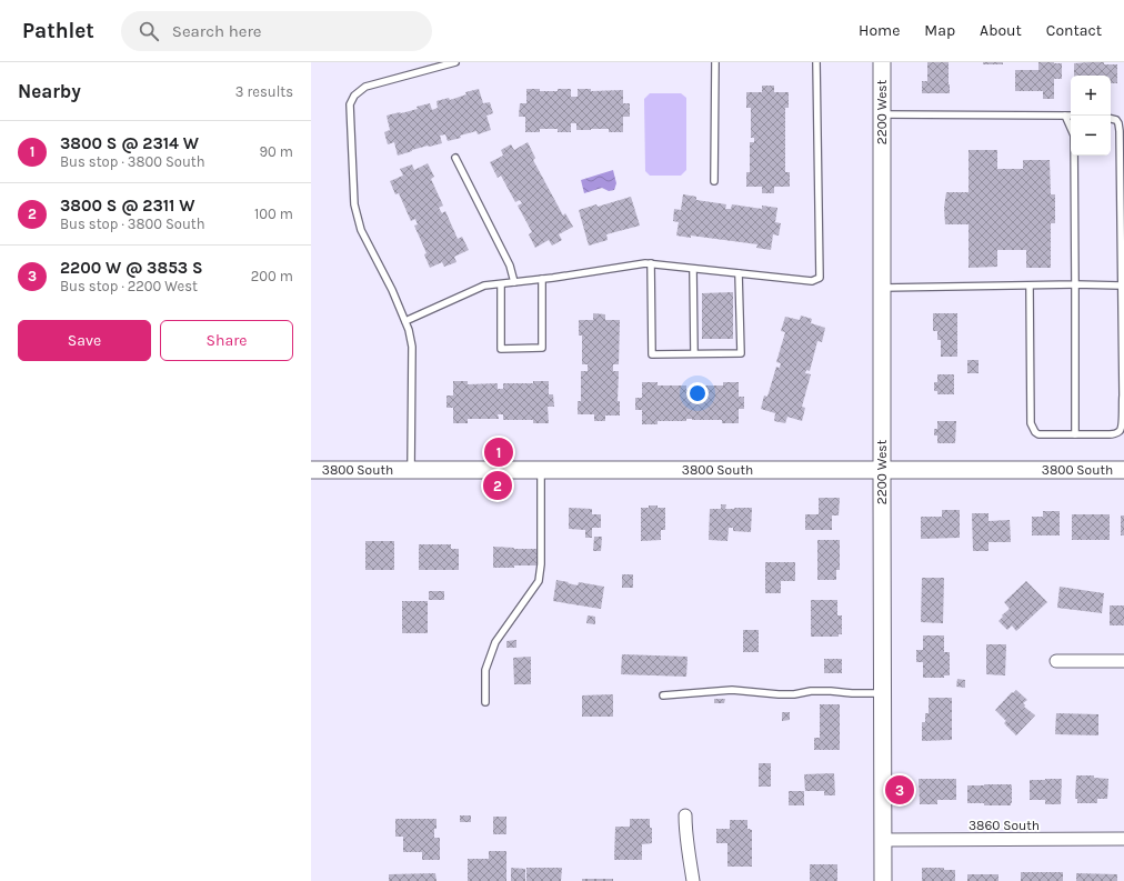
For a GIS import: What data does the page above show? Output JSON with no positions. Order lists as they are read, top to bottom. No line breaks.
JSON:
{"streets":{"street":["2200 West","3800 South","3860 South"]},"crossings":[["2200 West","3800 South"],["2200 West","3860 South"]],"page":{"header":"Pathlet","search":"Search here","nav":["Home","Map","About","Contact"],"heading":["Nearby","3 results"],"map_buttons":["+","−"],"list":[{"mark":"1","name":"3800 S @ 2314 W","note":"Bus stop · 3800 South","value":"90 m"},{"mark":"2","name":"3800 S @ 2311 W","note":"Bus stop · 3800 South","value":"100 m"},{"mark":"3","name":"2200 W @ 3853 S","note":"Bus stop · 2200 West","value":"200 m"}],"buttons":["Save","Share"],"pins":["1","2","3"]}}
